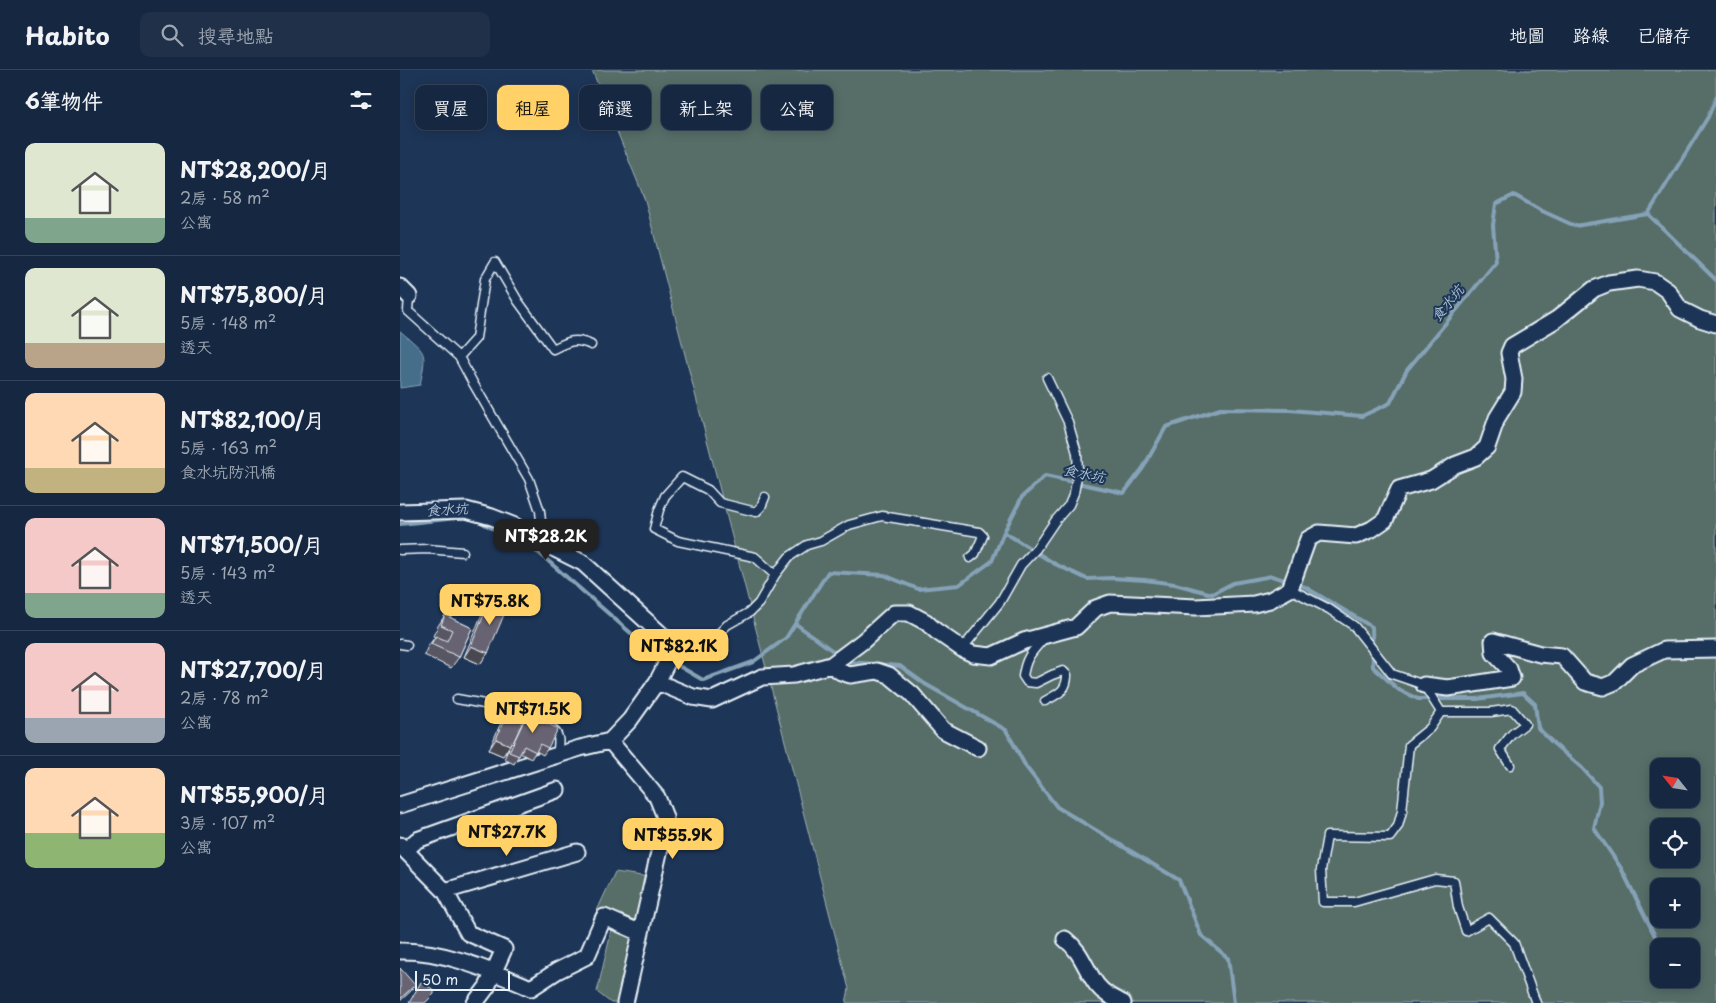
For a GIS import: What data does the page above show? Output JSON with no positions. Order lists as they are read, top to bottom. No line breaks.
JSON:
{"water":["食水坑"],"scale_bar":"50 m","north":"top left","page":{"header":"Habito","search":"搜尋地點","nav":["地圖","路線","已儲存"],"heading":"6筆物件","chip":["買屋","租屋","篩選","新上架","公寓"],"list":[{"name":"NT$28,200/月","note":"2房 · 58 m² · 公寓"},{"name":"NT$75,800/月","note":"5房 · 148 m² · 透天"},{"name":"NT$82,100/月","note":"5房 · 163 m² · 食水坑防汛橋"},{"name":"NT$71,500/月","note":"5房 · 143 m² · 透天"},{"name":"NT$27,700/月","note":"2房 · 78 m² · 公寓"},{"name":"NT$55,900/月","note":"3房 · 107 m² · 公寓"}],"price":["NT$28.2K","NT$75.8K","NT$82.1K","NT$71.5K","NT$27.7K","NT$55.9K"],"map_buttons":["+","−"],"scale":"50 m"}}
